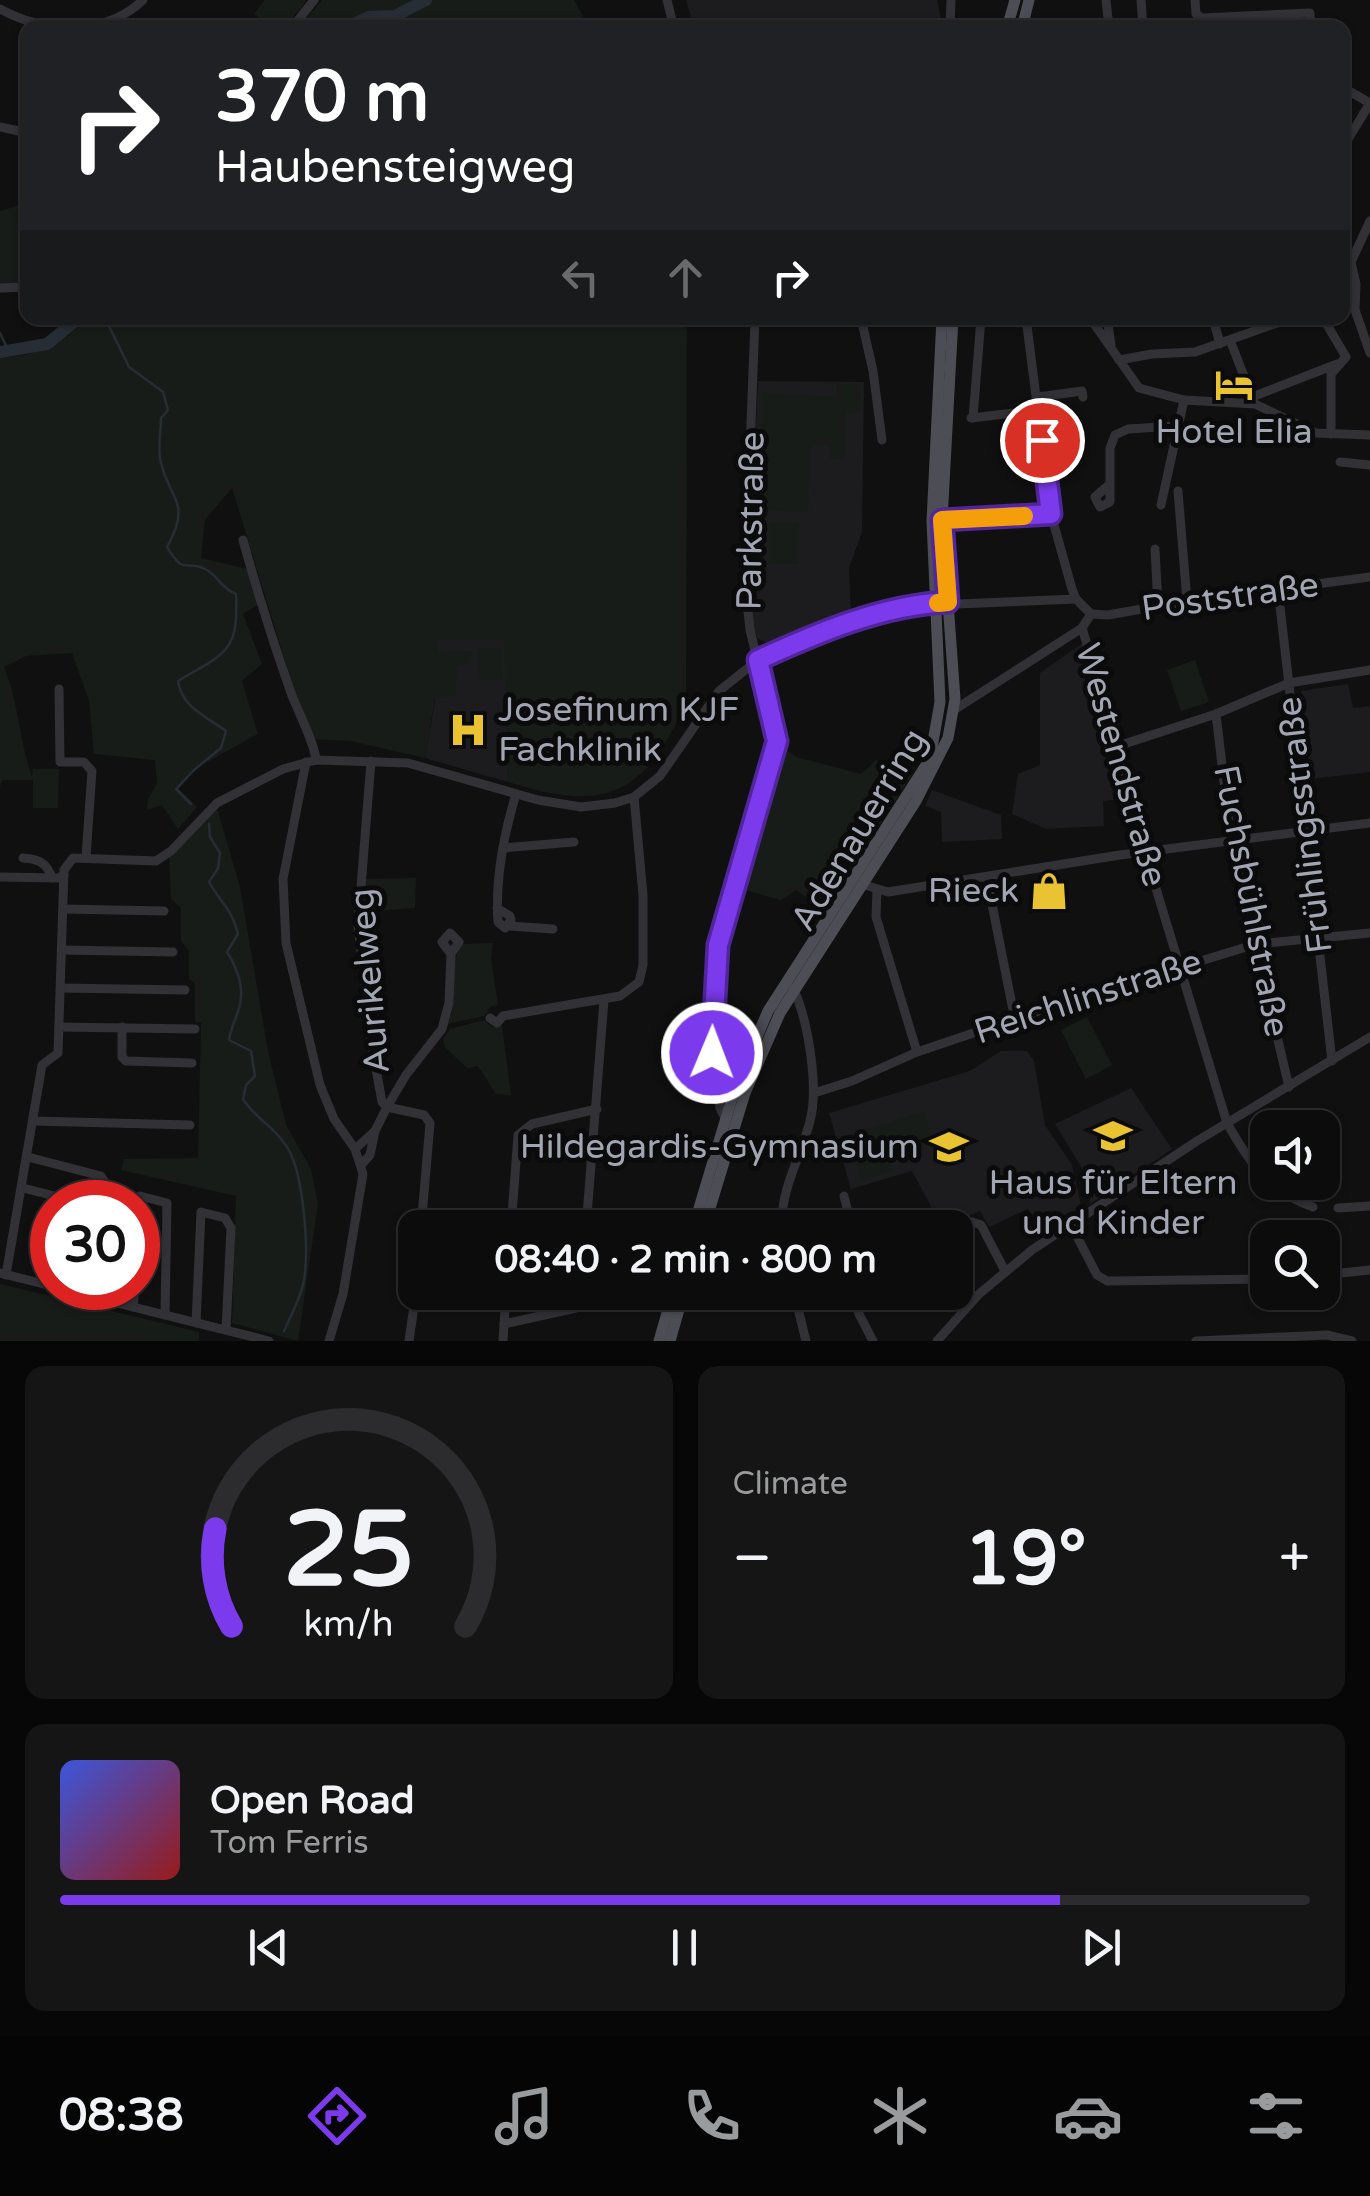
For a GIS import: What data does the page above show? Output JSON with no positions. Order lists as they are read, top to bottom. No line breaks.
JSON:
{"streets":{"main road":["Adenauerring"],"street":["Parkstraße","Poststraße","Westendstraße","Frühlingsstraße","Fuchsbühlstraße","Aurikelweg","Reichlinstraße"]},"crossings":[["Parkstraße","Adenauerring"],["Poststraße","Westendstraße"],["Poststraße","Frühlingsstraße"],["Westendstraße","Reichlinstraße"],["Frühlingsstraße","Reichlinstraße"],["Fuchsbühlstraße","Reichlinstraße"]],"places":{"hotel":["Hotel Elia"],"hospital":["Josefinum KJF Fachklinik"],"shop":["Rieck"],"school or university":["Haus für Eltern und Kinder","Hildegardis-Gymnasium"]},"page":{"turn":["370 m","Haubensteigweg"],"limit":"30","trip":"08:40 · 2 min · 800 m","tile":"Climate","heat":["−","19°","+"],"song":["Open Road","Tom Ferris"],"tabs":"08:38","gauge":["25","km/h"]}}
